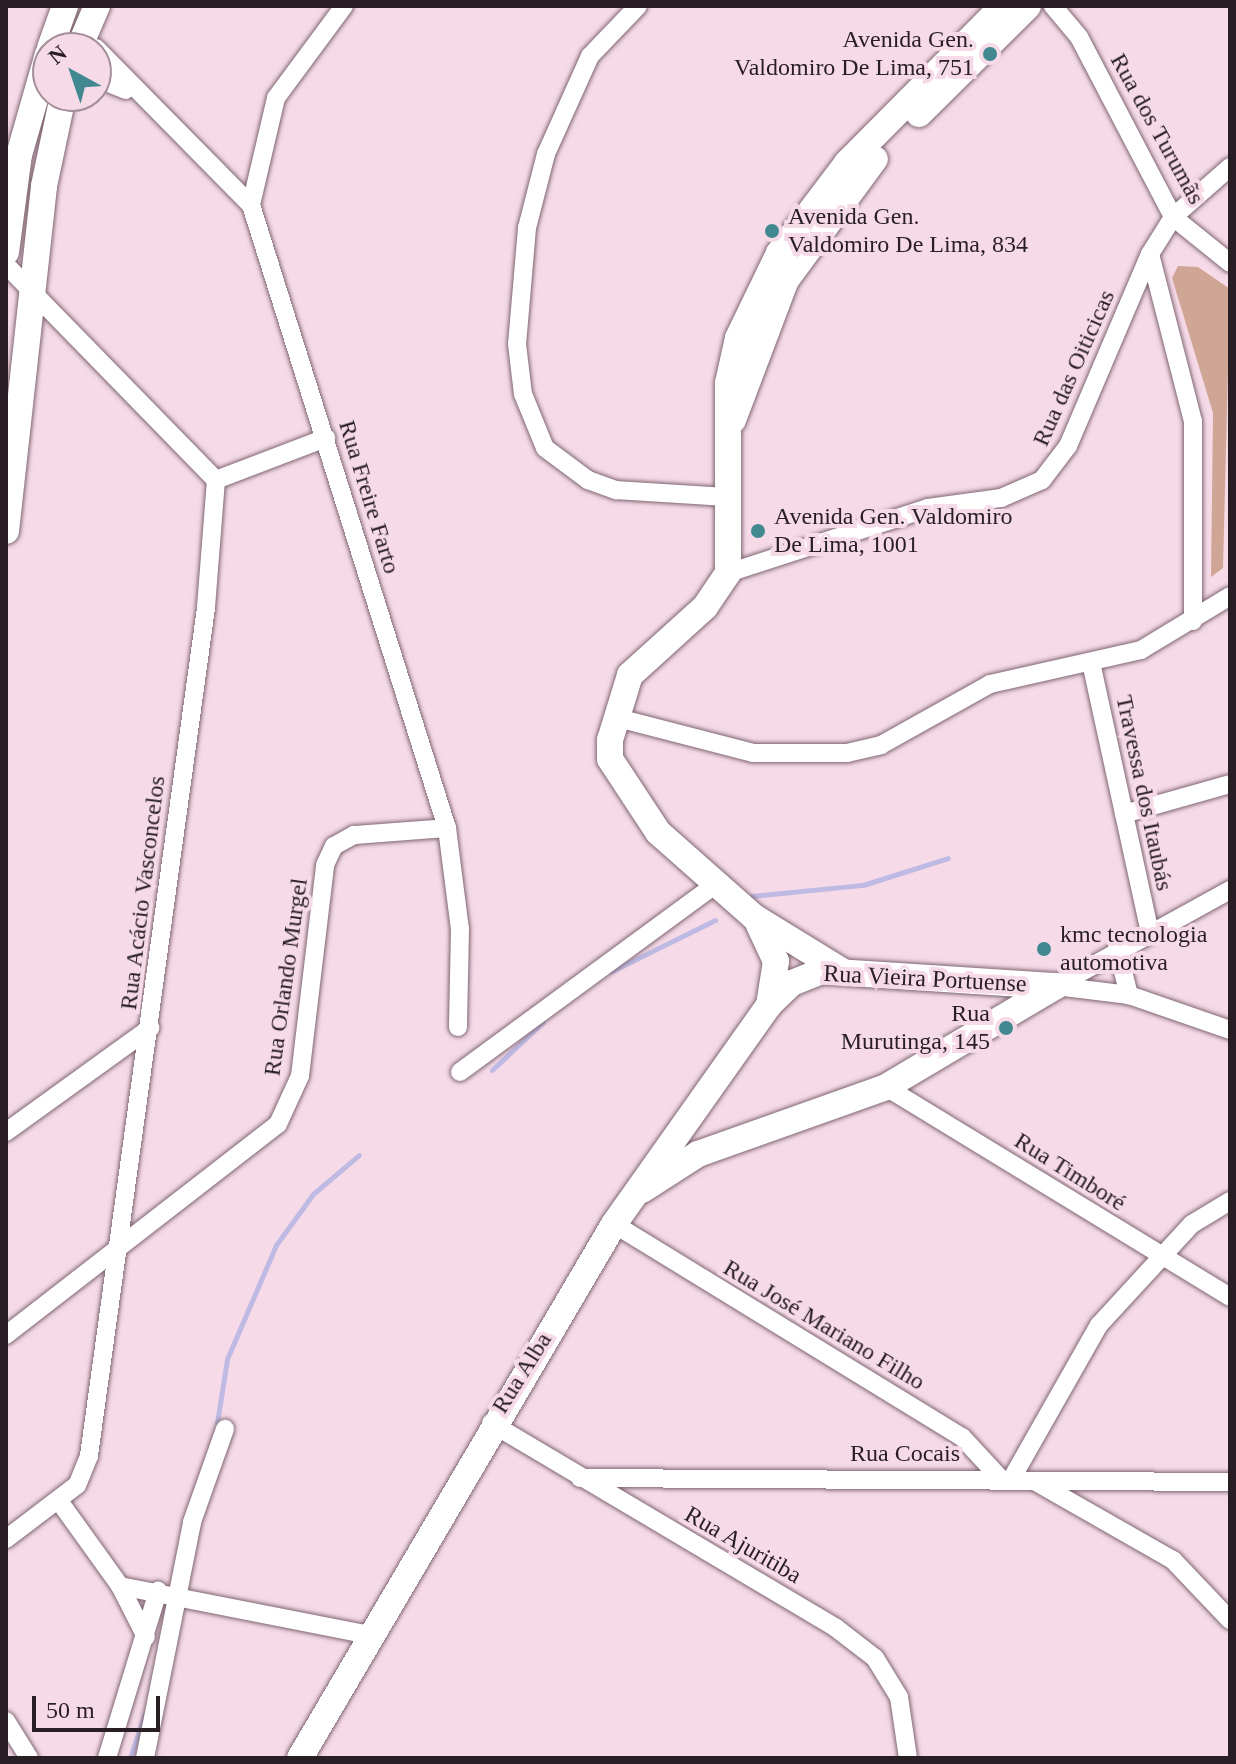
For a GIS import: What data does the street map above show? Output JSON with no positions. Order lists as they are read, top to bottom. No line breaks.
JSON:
{"streets":{"street":["Rua dos Turumãs","Rua das Oiticicas","Rua Freire Farto","Travessa dos Itaubás","Rua Acácio Vasconcelos","Rua Orlando Murgel","Rua Vieira Portuense","Rua Timboré","Rua José Mariano Filho","Rua Alba","Rua Cocais","Rua Ajuritiba"]},"crossings":[["Rua dos Turumãs","Rua das Oiticicas"],["Rua Freire Farto","Rua Orlando Murgel"],["Rua Acácio Vasconcelos","Rua Orlando Murgel"],["Rua Vieira Portuense","Rua Alba"],["Rua José Mariano Filho","Rua Alba"],["Rua José Mariano Filho","Rua Cocais"],["Rua Alba","Rua Ajuritiba"],["Rua Cocais","Rua Ajuritiba"]],"places":["Avenida Gen. Valdomiro De Lima, 751","Avenida Gen. Valdomiro De Lima, 834","Avenida Gen. Valdomiro De Lima, 1001","kmc tecnologia automotiva","Rua Murutinga, 145"],"scale_bar":"50 m","north":"top left"}
